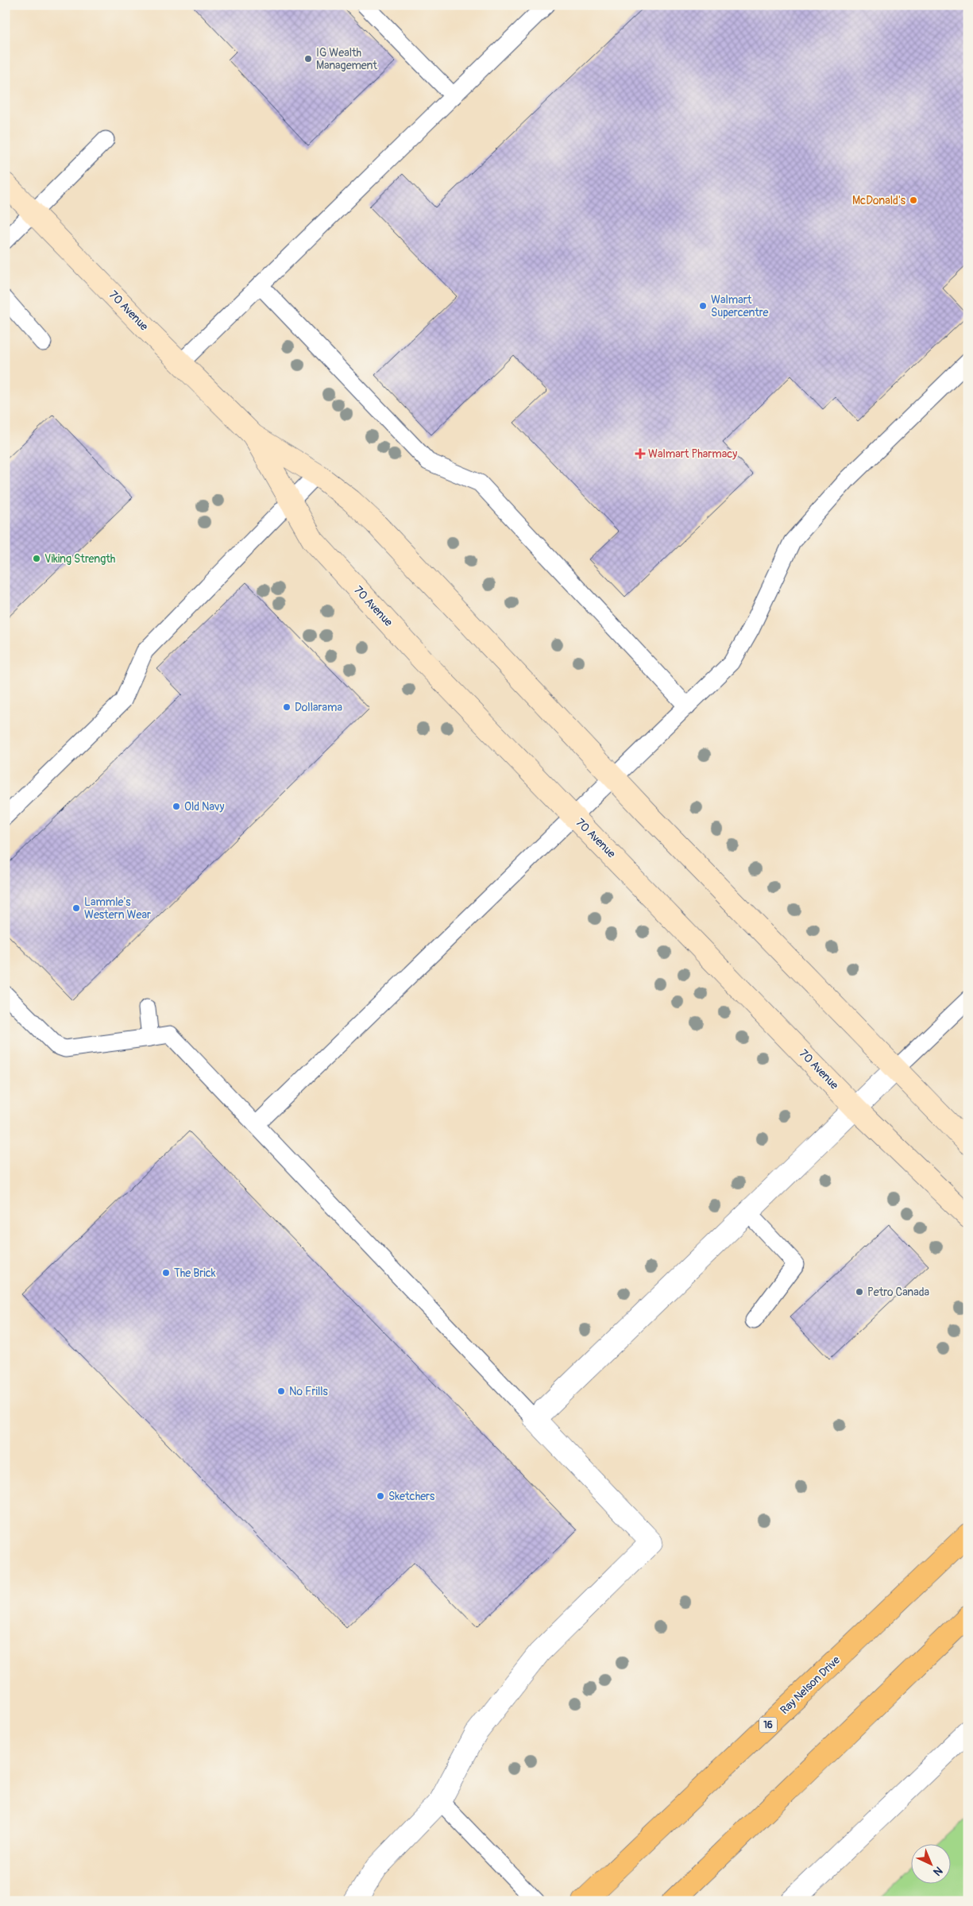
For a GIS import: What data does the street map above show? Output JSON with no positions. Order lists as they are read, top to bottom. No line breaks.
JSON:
{"streets":{"highway":["Ray Nelson Drive","16"],"street":["70 Avenue"]},"places":{"other":["IG Wealth Management","McDonald's","Walmart Supercentre","Viking Strength","Dollarama","Old Navy","Lammle's Western Wear","The Brick","Petro Canada","No Frills","Sketchers"],"health":["Walmart Pharmacy"]},"north":"bottom right"}
